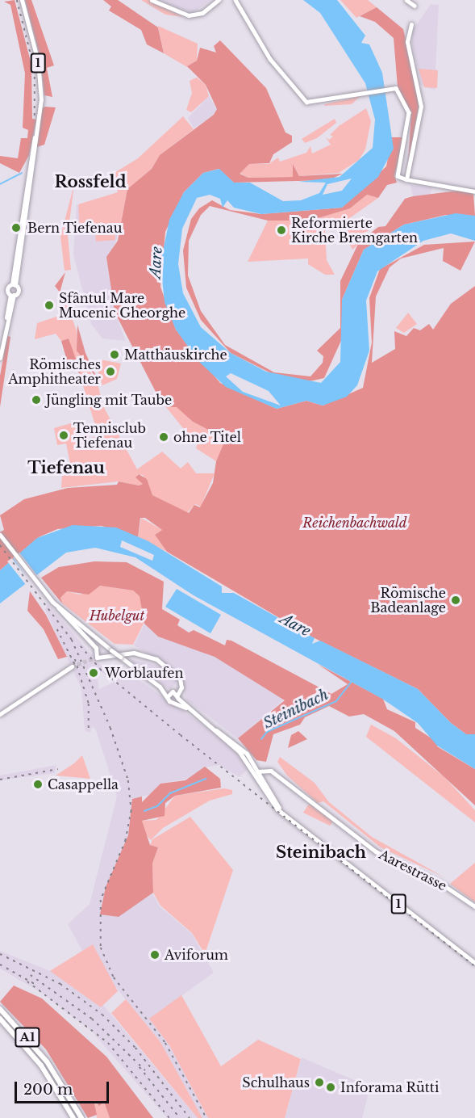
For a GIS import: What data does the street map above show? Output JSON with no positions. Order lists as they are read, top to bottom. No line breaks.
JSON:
{"streets":{"highway":["A1"],"main road":["1"],"street":["Aarestrasse"]},"crossings":[["1","Aarestrasse"]],"districts":["Rossfeld","Tiefenau","Steinibach"],"water":["Aare","Steinibach"],"parks":["Reichenbachwald","Hubelgut"],"places":["Bern Tiefenau","Reformierte Kirche Bremgarten","Sfântul Mare Mucenic Gheorghe","Matthäuskirche","Römisches Amphitheater","Jüngling mit Taube","Tennisclub Tiefenau","ohne Titel","Römische Badeanlage","Worblaufen","Casappella","Aviforum","Schulhaus","Inforama Rütti"],"scale_bar":"200 m"}
